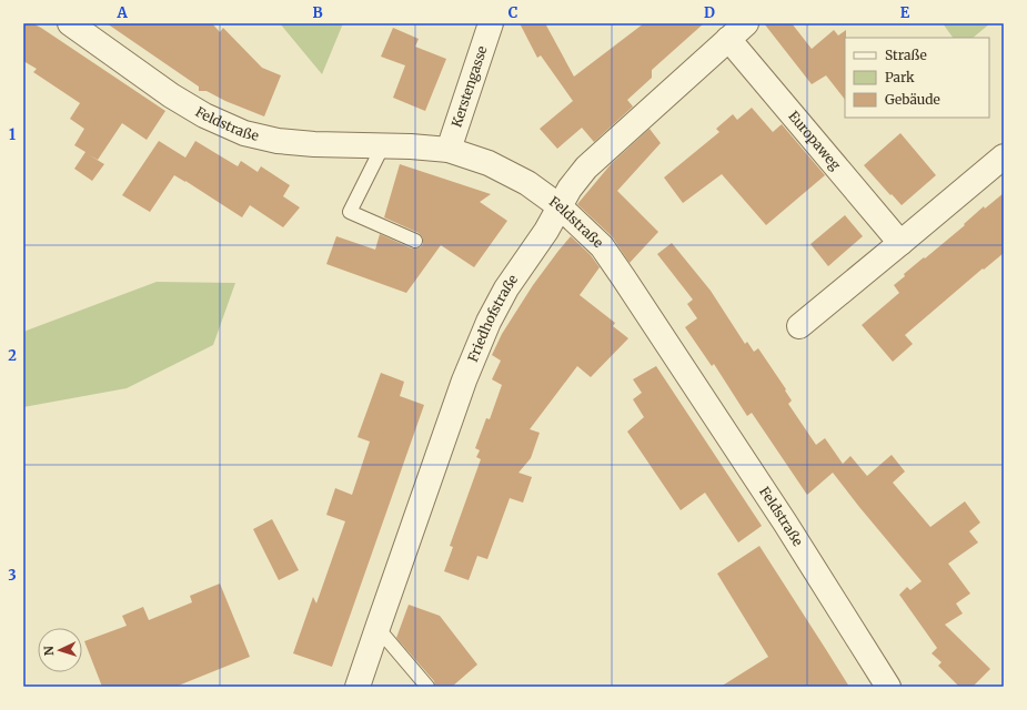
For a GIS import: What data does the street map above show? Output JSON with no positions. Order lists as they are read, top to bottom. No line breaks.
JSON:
{"streets":{"street":["Kerstengasse","Feldstraße","Europaweg","Friedhofstraße"]},"crossings":[["Kerstengasse","Feldstraße"],["Feldstraße","Friedhofstraße"],["Europaweg","Friedhofstraße"]],"legend":["Straße","Park","Gebäude"],"north":"left","grid":{"columns":["A","B","C","D","E"],"rows":["1","2","3"]}}
